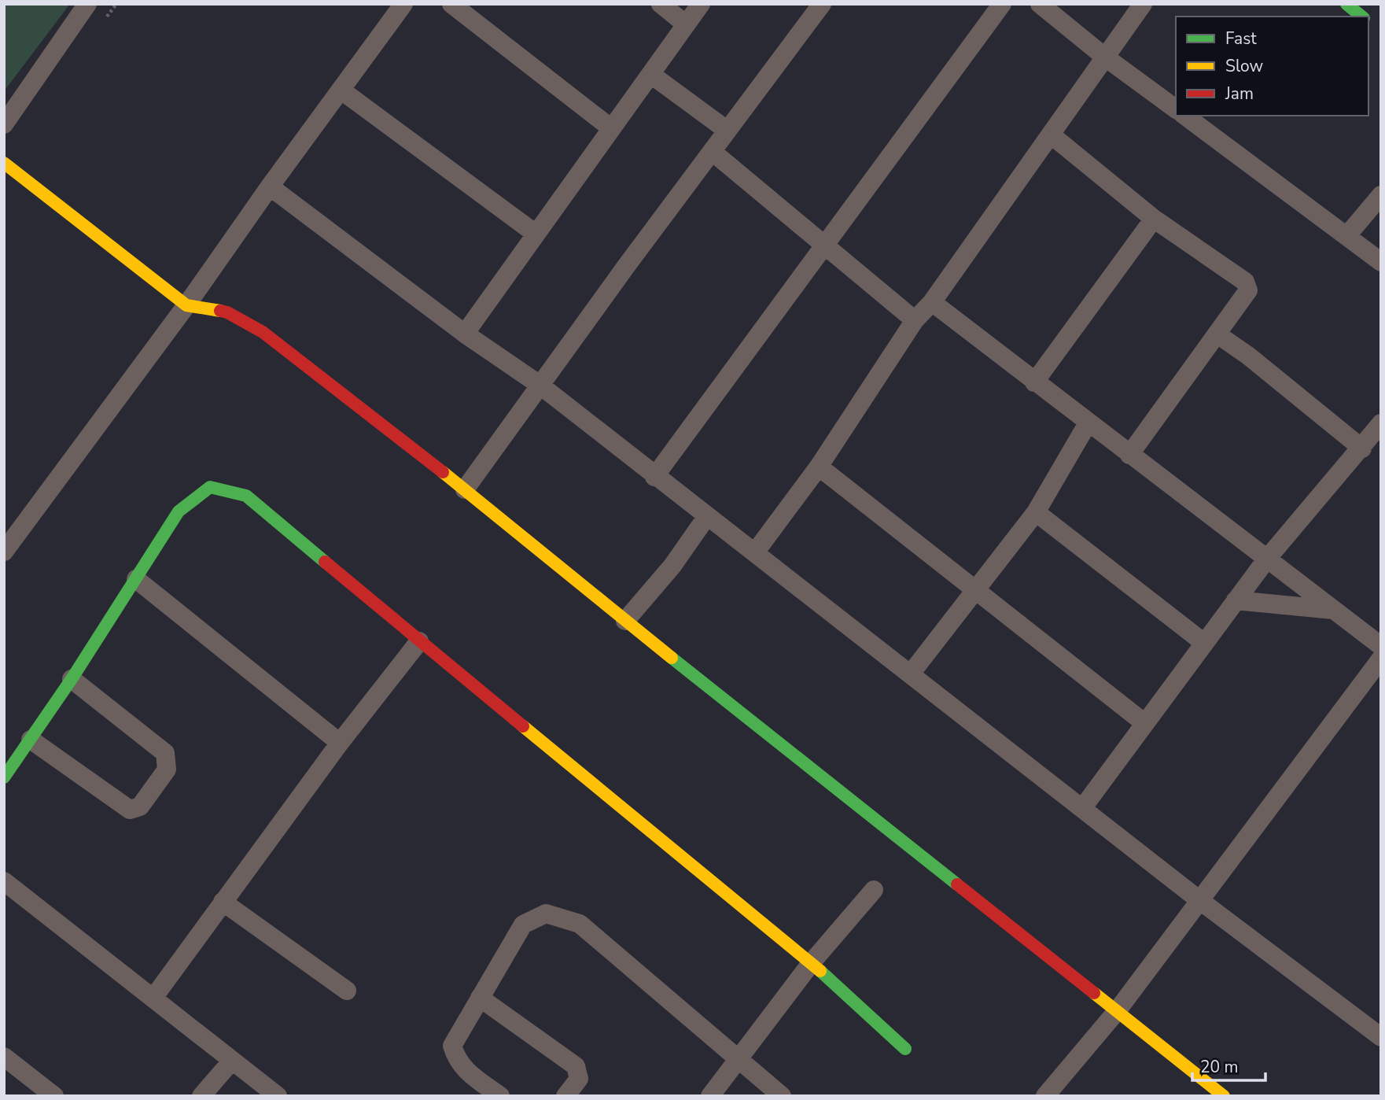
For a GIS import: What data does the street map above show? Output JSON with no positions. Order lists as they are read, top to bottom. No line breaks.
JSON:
{"legend":["Fast","Slow","Jam"],"scale_bar":"20 m"}
